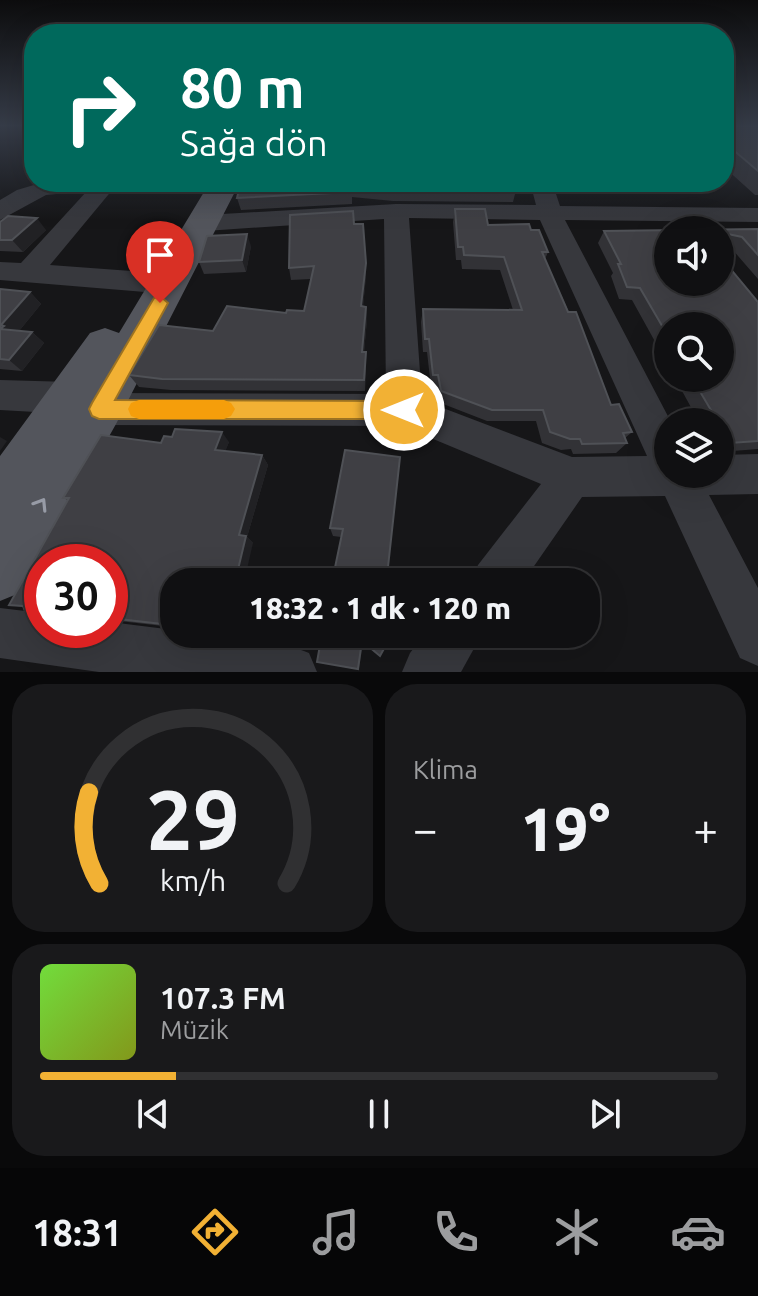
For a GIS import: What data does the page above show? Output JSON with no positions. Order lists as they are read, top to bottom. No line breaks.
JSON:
{"page":{"turn":["80 m","Sağa dön"],"limit":"30","trip":"18:32 · 1 dk · 120 m","tile":"Klima","heat":["−","19°","+"],"song":["107.3 FM","Müzik"],"tabs":"18:31","gauge":["29","km/h"]}}
